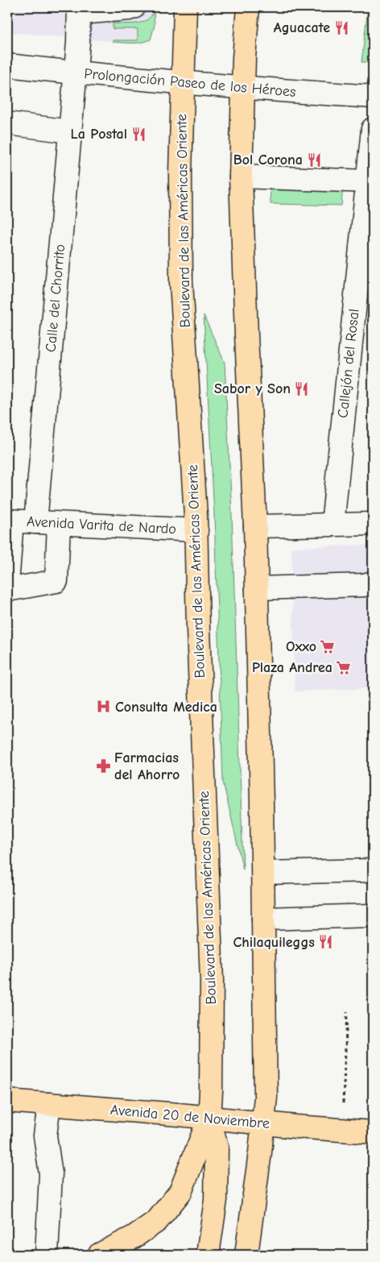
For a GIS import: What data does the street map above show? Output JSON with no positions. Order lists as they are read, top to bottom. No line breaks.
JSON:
{"streets":{"main road":["Boulevard de las Américas Oriente","Avenida 20 de Noviembre"],"street":["Prolongación Paseo de los Héroes","Calle del Chorrito","Callejón del Rosal","Avenida Varita de Nardo"]},"crossings":[["Prolongación Paseo de los Héroes","Boulevard de las Américas Oriente"],["Prolongación Paseo de los Héroes","Calle del Chorrito"],["Boulevard de las Américas Oriente","Avenida Varita de Nardo"],["Boulevard de las Américas Oriente","Avenida 20 de Noviembre"],["Calle del Chorrito","Avenida Varita de Nardo"]],"places":{"restaurant":["Aguacate","La Postal","Bol Corona","Sabor y Son","Chilaquileggs"],"supermarket":["Oxxo","Plaza Andrea"],"hospital":["Consulta Medica"],"pharmacy":["Farmacias del Ahorro"]}}
